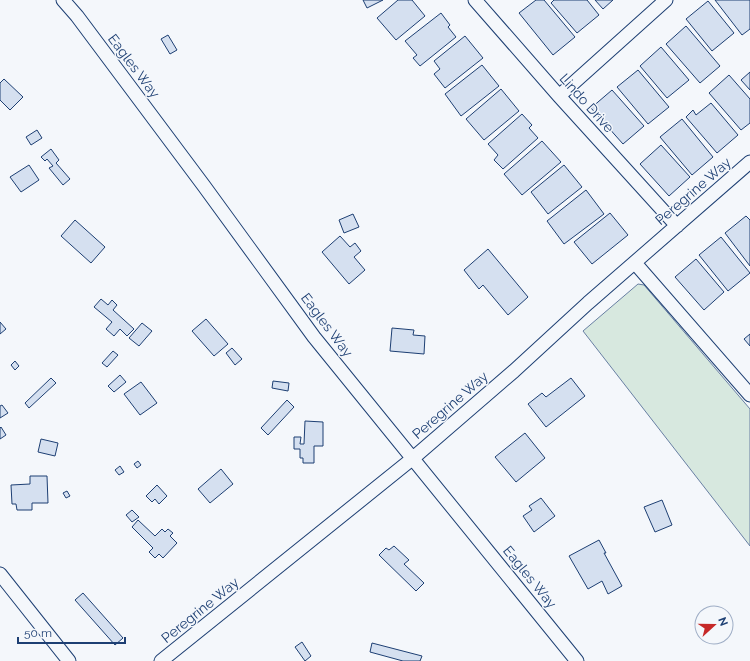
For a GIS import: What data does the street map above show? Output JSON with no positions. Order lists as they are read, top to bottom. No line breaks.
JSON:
{"streets":{"street":["Eagles Way","Lindo Drive","Peregrine Way"]},"crossings":[["Eagles Way","Peregrine Way"],["Lindo Drive","Peregrine Way"]],"scale_bar":"50 m","north":"right"}
